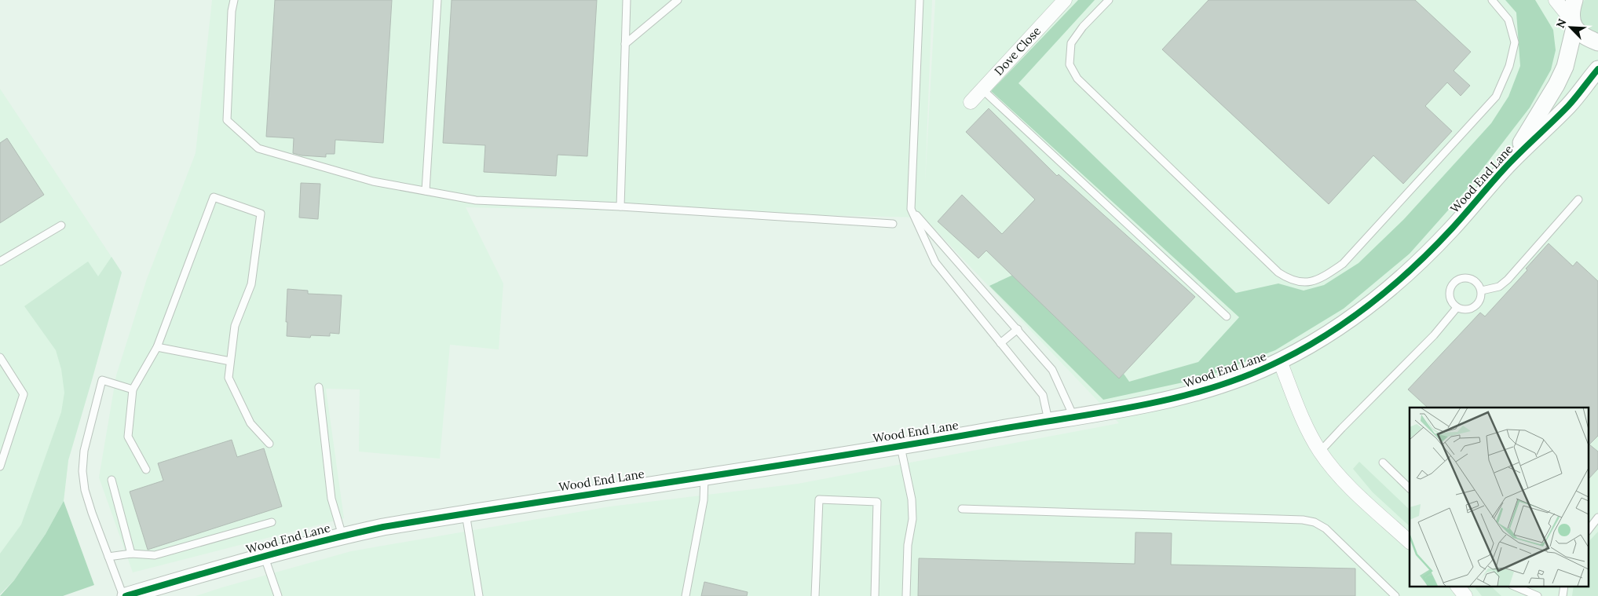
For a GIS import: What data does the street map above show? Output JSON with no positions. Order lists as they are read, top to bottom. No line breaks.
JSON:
{"streets":{"street":["Dove Close","Wood End Lane"]},"north":"top left"}
